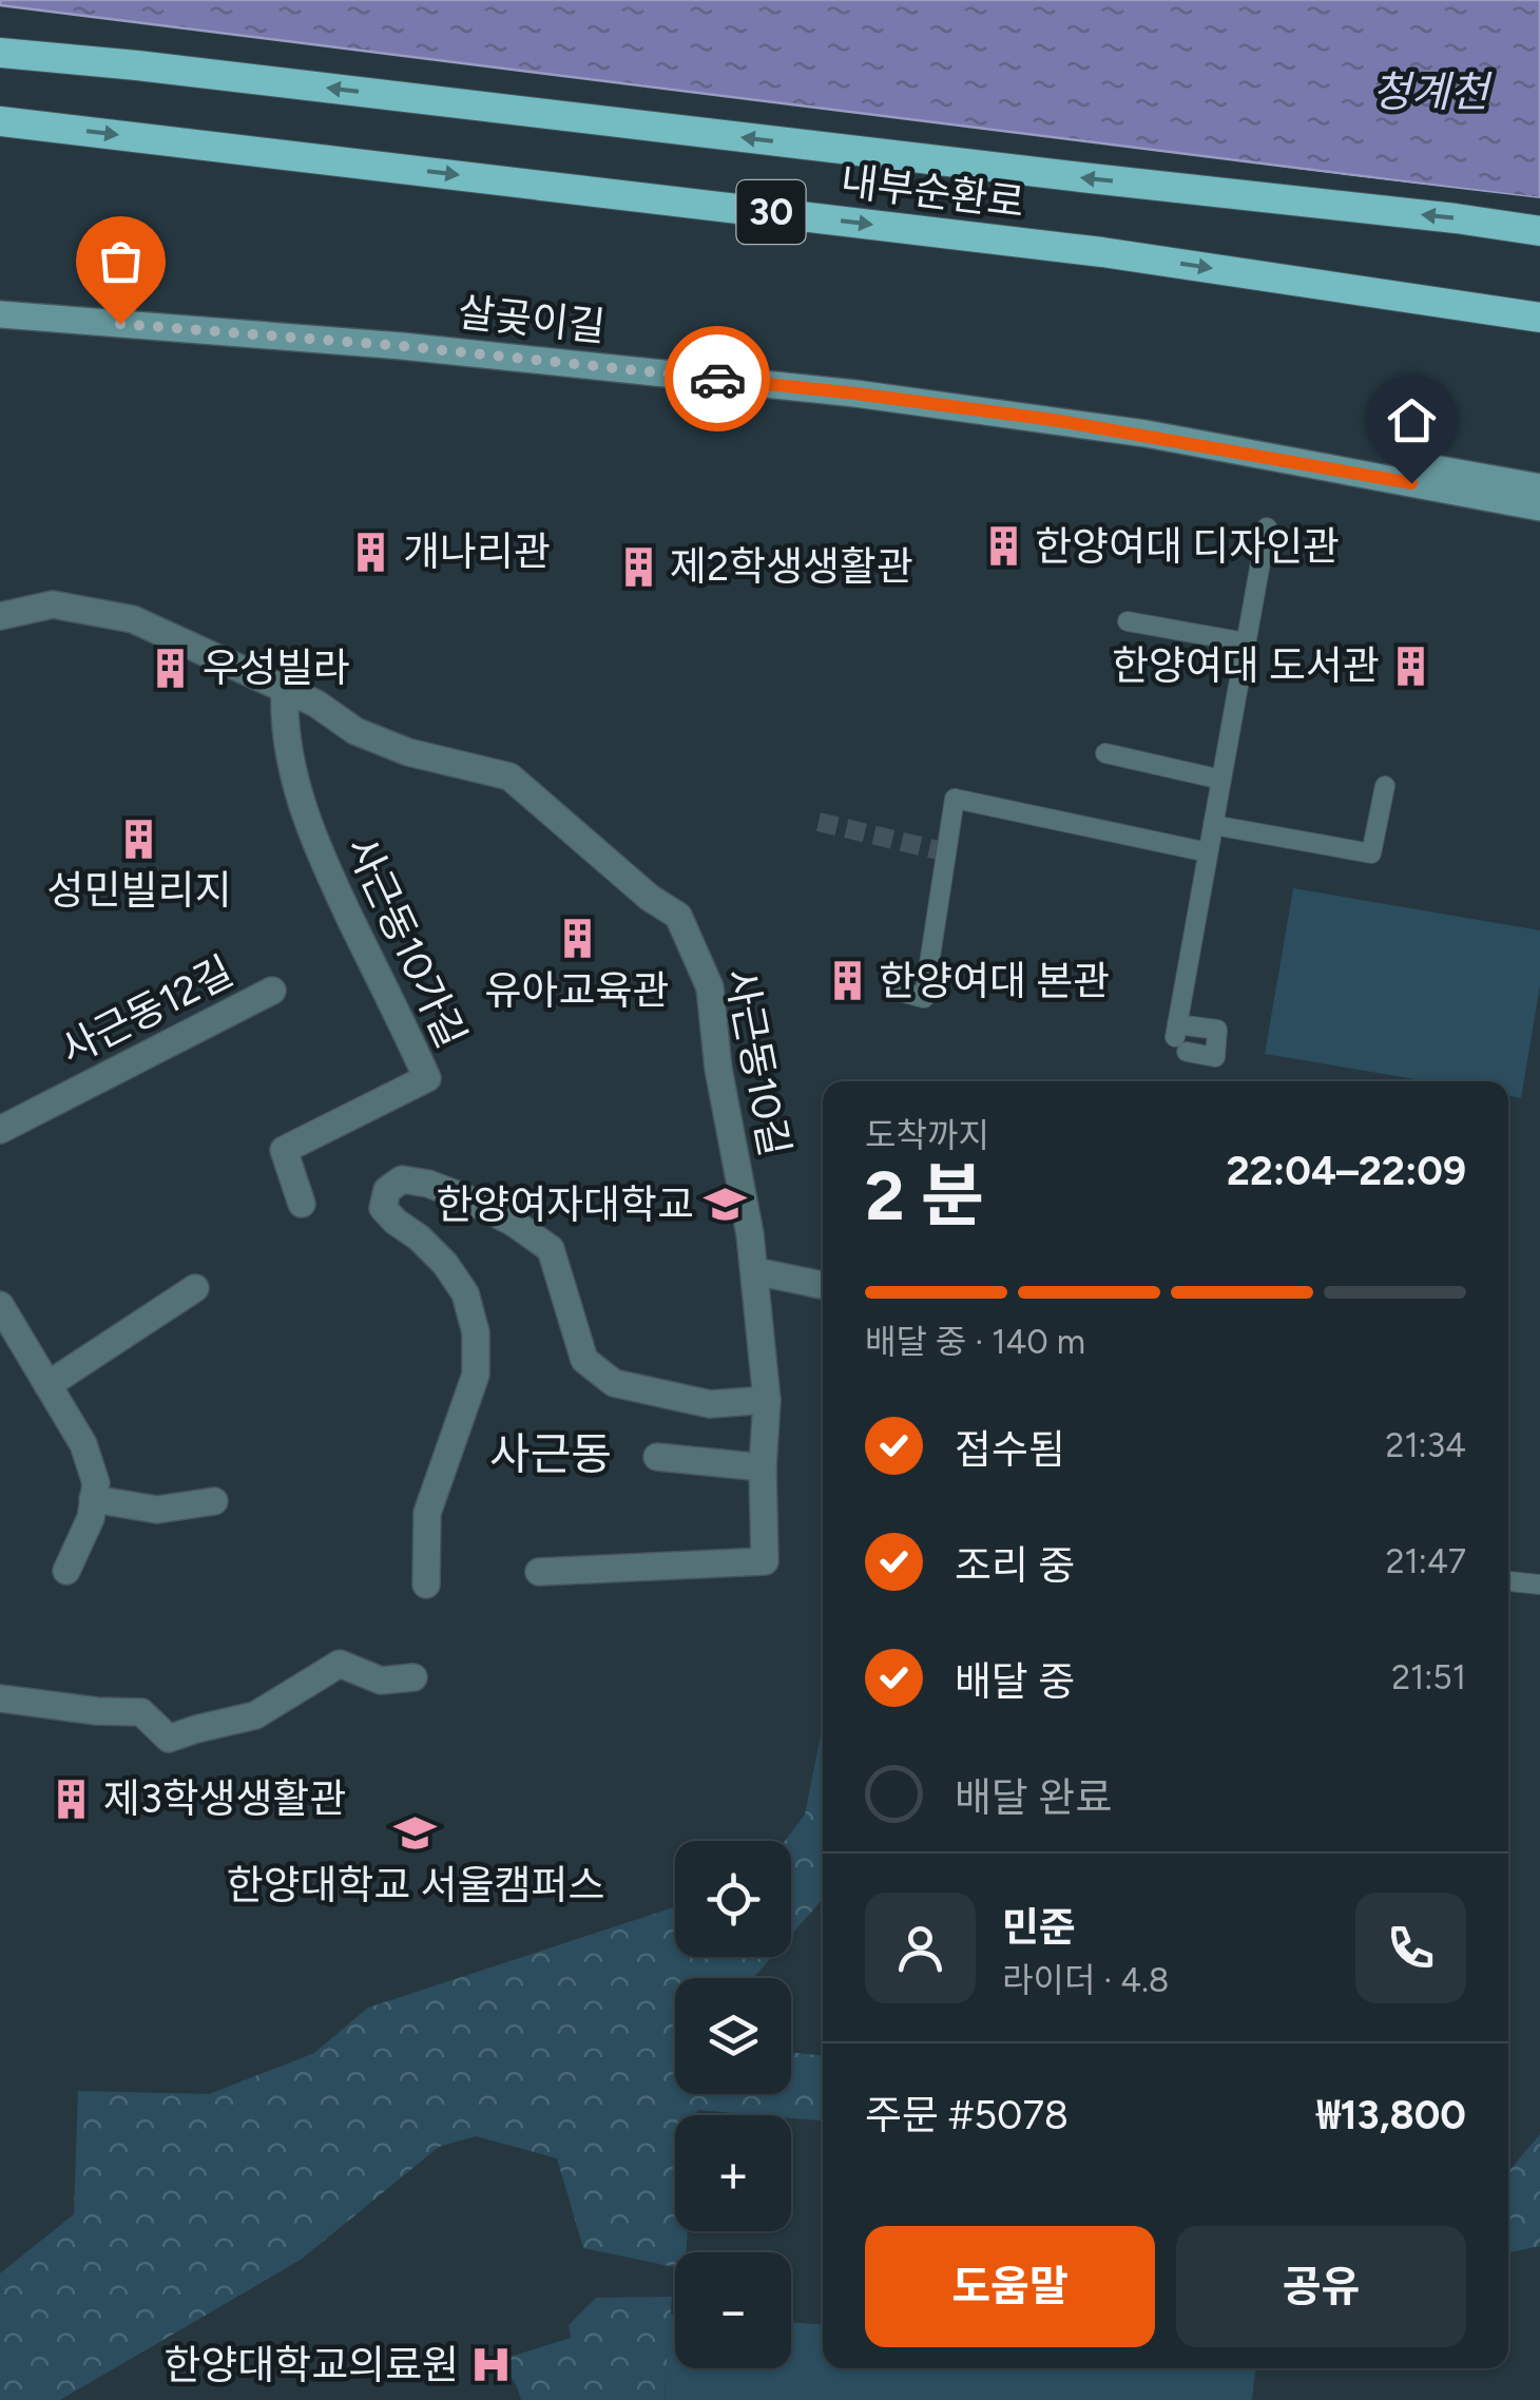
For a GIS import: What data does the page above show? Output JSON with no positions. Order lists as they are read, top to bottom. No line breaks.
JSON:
{"streets":{"highway":["내부순환로","30"],"main road":["살곶이길"],"street":["사근동10가길","사근동12길","사근동10길"]},"crossings":[["사근동10가길","사근동10길"]],"districts":["사근동"],"water":["청계천"],"places":{"building":["한양여대 디자인관","개나리관","제2학생생활관","한양여대 도서관","우성빌라","성민빌리지","유아교육관","한양여대 본관","제3학생생활관"],"school or university":["한양여자대학교","한양대학교 서울캠퍼스"],"hospital":["한양대학교의료원"]},"page":{"heading":["2 분","도착까지","22:04–22:09"],"panel":["민준","라이더 · 4.8","주문 #5078","₩13,800"],"bar":"배달 중 · 140 m","list":[["접수됨","21:34"],["조리 중","21:47"],["배달 중","21:51"],"배달 완료"],"map_buttons":["+","−"],"buttons":["도움말","공유"]}}
